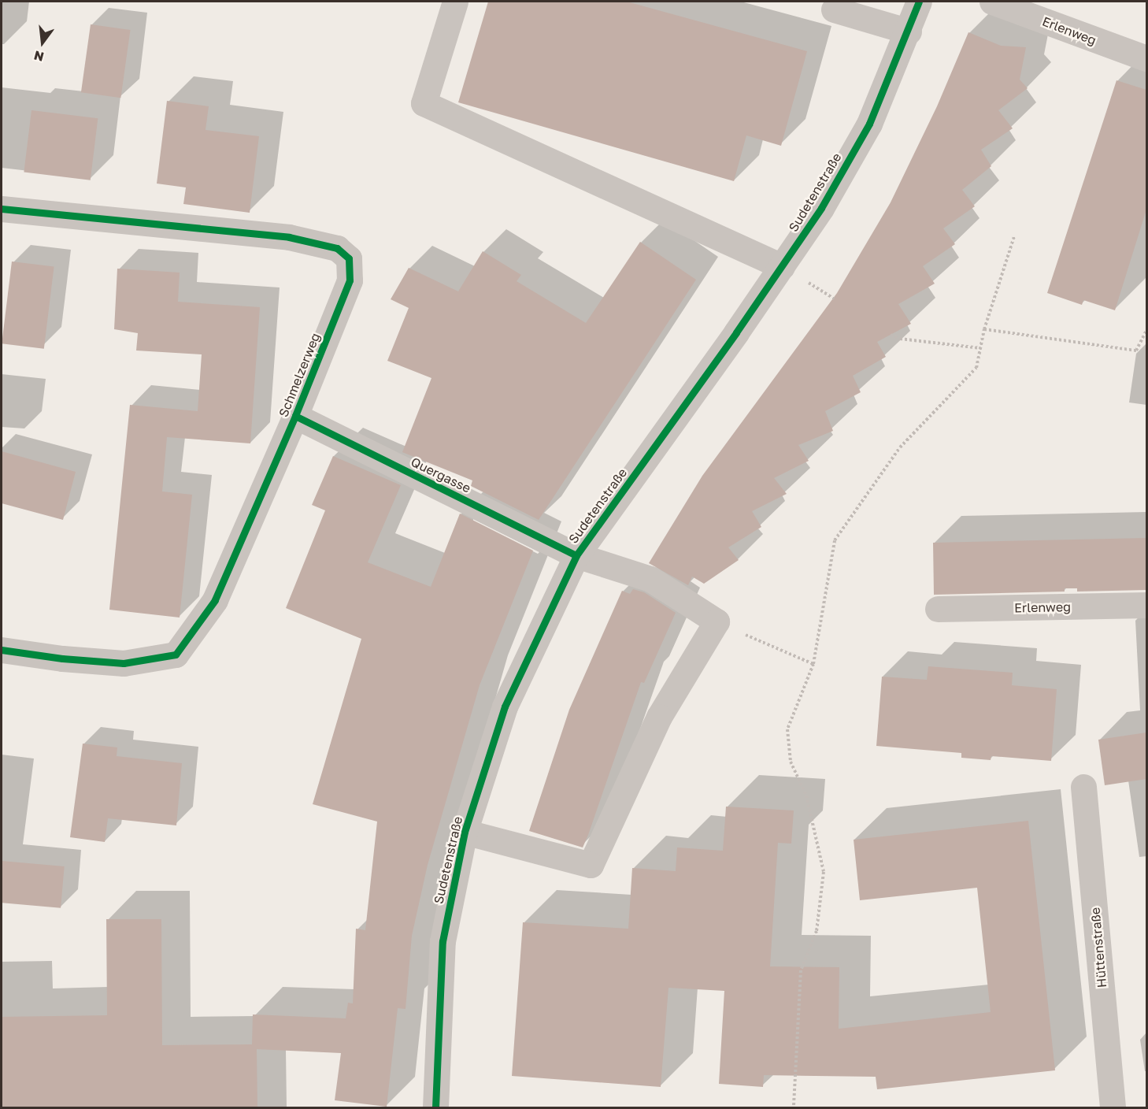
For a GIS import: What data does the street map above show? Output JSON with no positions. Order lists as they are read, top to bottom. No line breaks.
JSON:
{"streets":{"street":["Erlenweg","Sudetenstraße","Schmelzerweg","Quergasse","Hüttenstraße"]},"crossings":[["Sudetenstraße","Quergasse"],["Schmelzerweg","Quergasse"]],"north":"bottom"}
